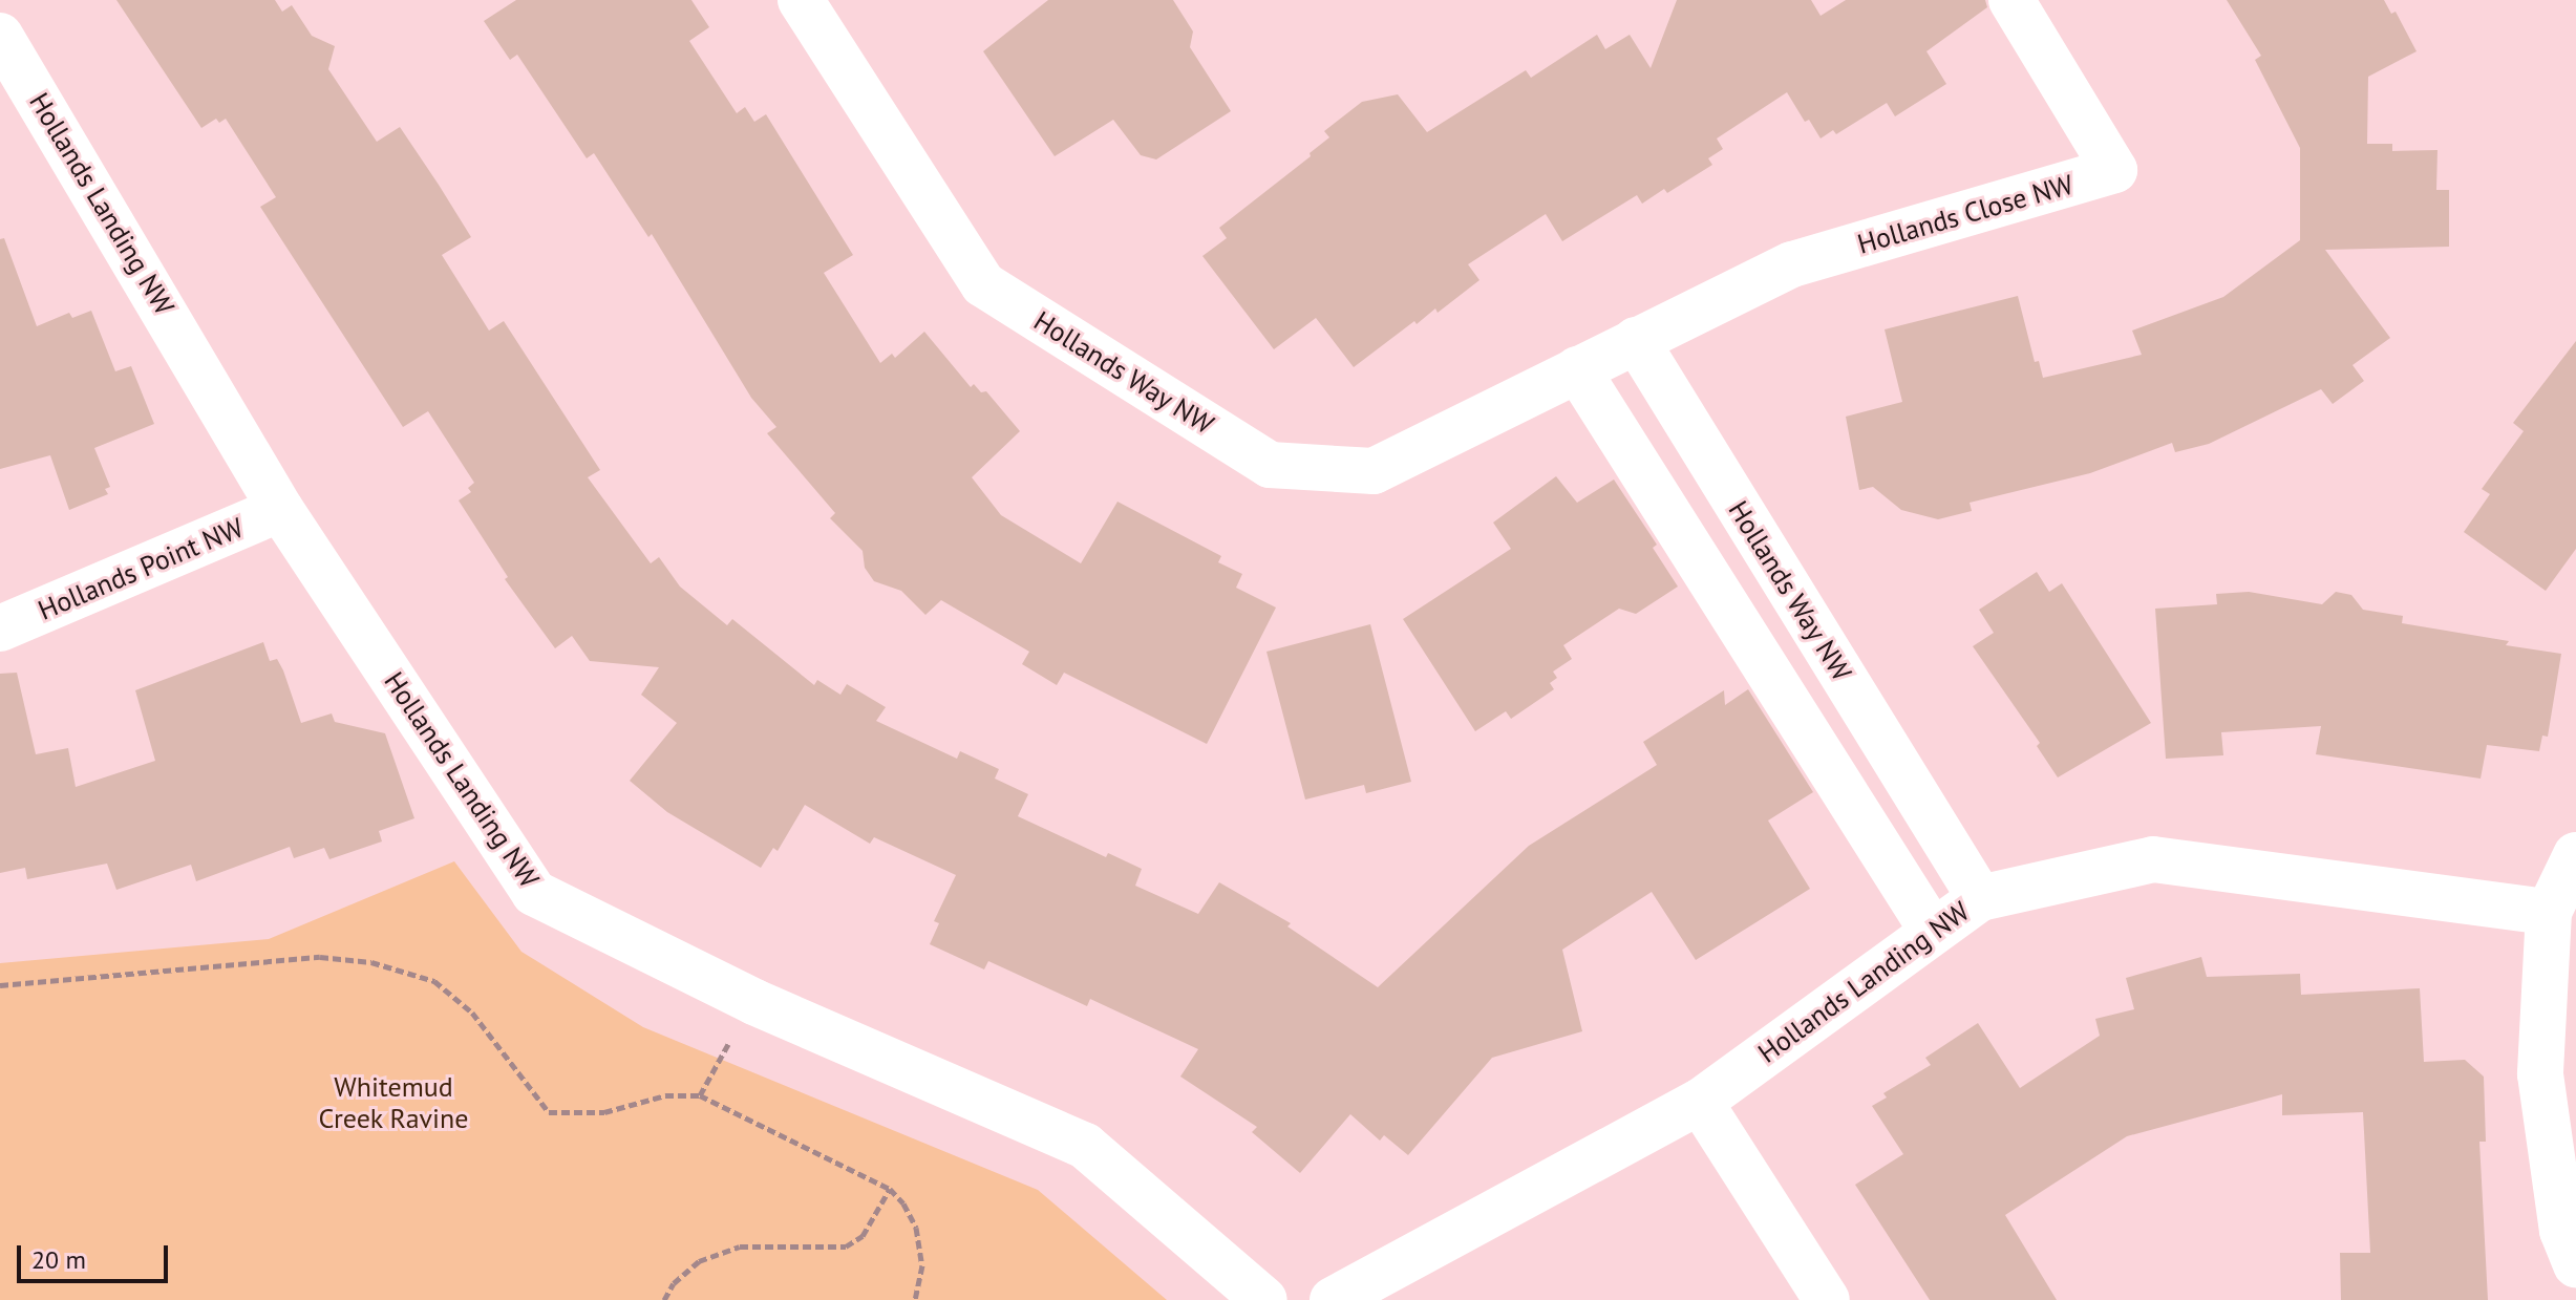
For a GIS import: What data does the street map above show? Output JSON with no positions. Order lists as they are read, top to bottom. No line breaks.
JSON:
{"streets":{"street":["Hollands Landing NW","Hollands Close NW","Hollands Way NW","Hollands Point NW"]},"crossings":[["Hollands Landing NW","Hollands Way NW"],["Hollands Landing NW","Hollands Point NW"],["Hollands Close NW","Hollands Way NW"]],"parks":["Whitemud Creek Ravine"],"scale_bar":"20 m"}
